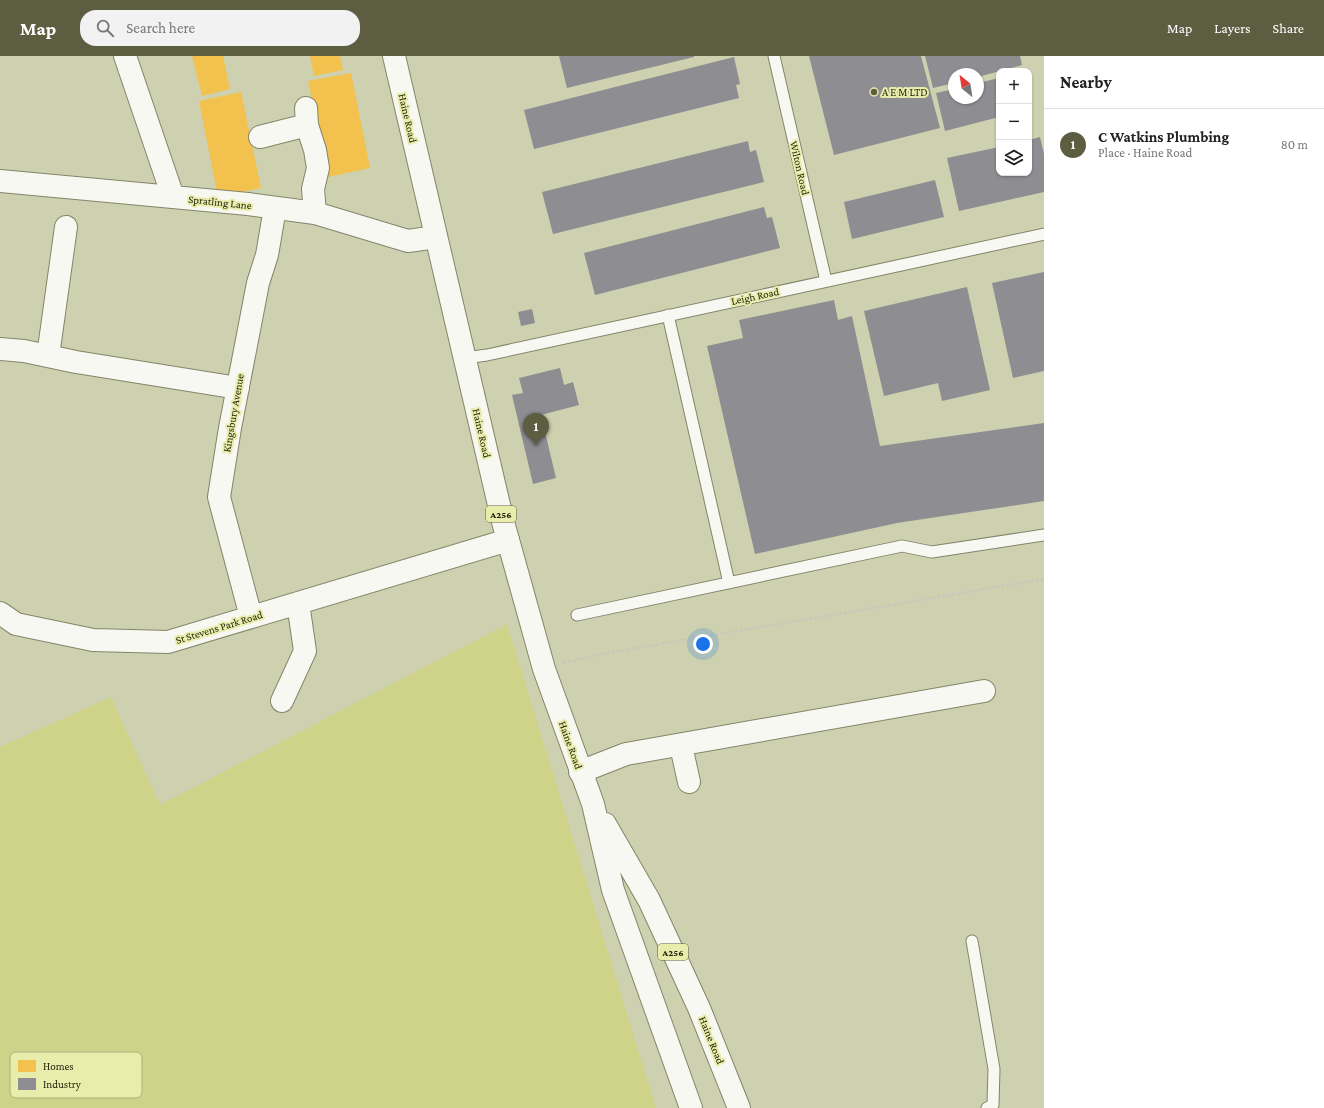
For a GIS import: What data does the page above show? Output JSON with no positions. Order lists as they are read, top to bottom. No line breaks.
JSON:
{"streets":{"street":["Haine Road","Spratling Lane","Kingsbury Avenue","A256","St Stevens Park Road"],"lane":["Wilton Road","Leigh Road"]},"crossings":[["Haine Road","Spratling Lane"],["Haine Road","Leigh Road"],["Haine Road","St Stevens Park Road"],["Wilton Road","Leigh Road"],["Spratling Lane","Kingsbury Avenue"],["Kingsbury Avenue","St Stevens Park Road"]],"places":["A E M LTD"],"legend":["Homes","Industry"],"north":"top left","page":{"header":"Map","search":"Search here","nav":["Map","Layers","Share"],"heading":"Nearby","map_buttons":["+","−"],"list":[{"mark":"1","name":"C Watkins Plumbing","note":"Place · Haine Road","value":"80 m"}],"pins":"1"}}
